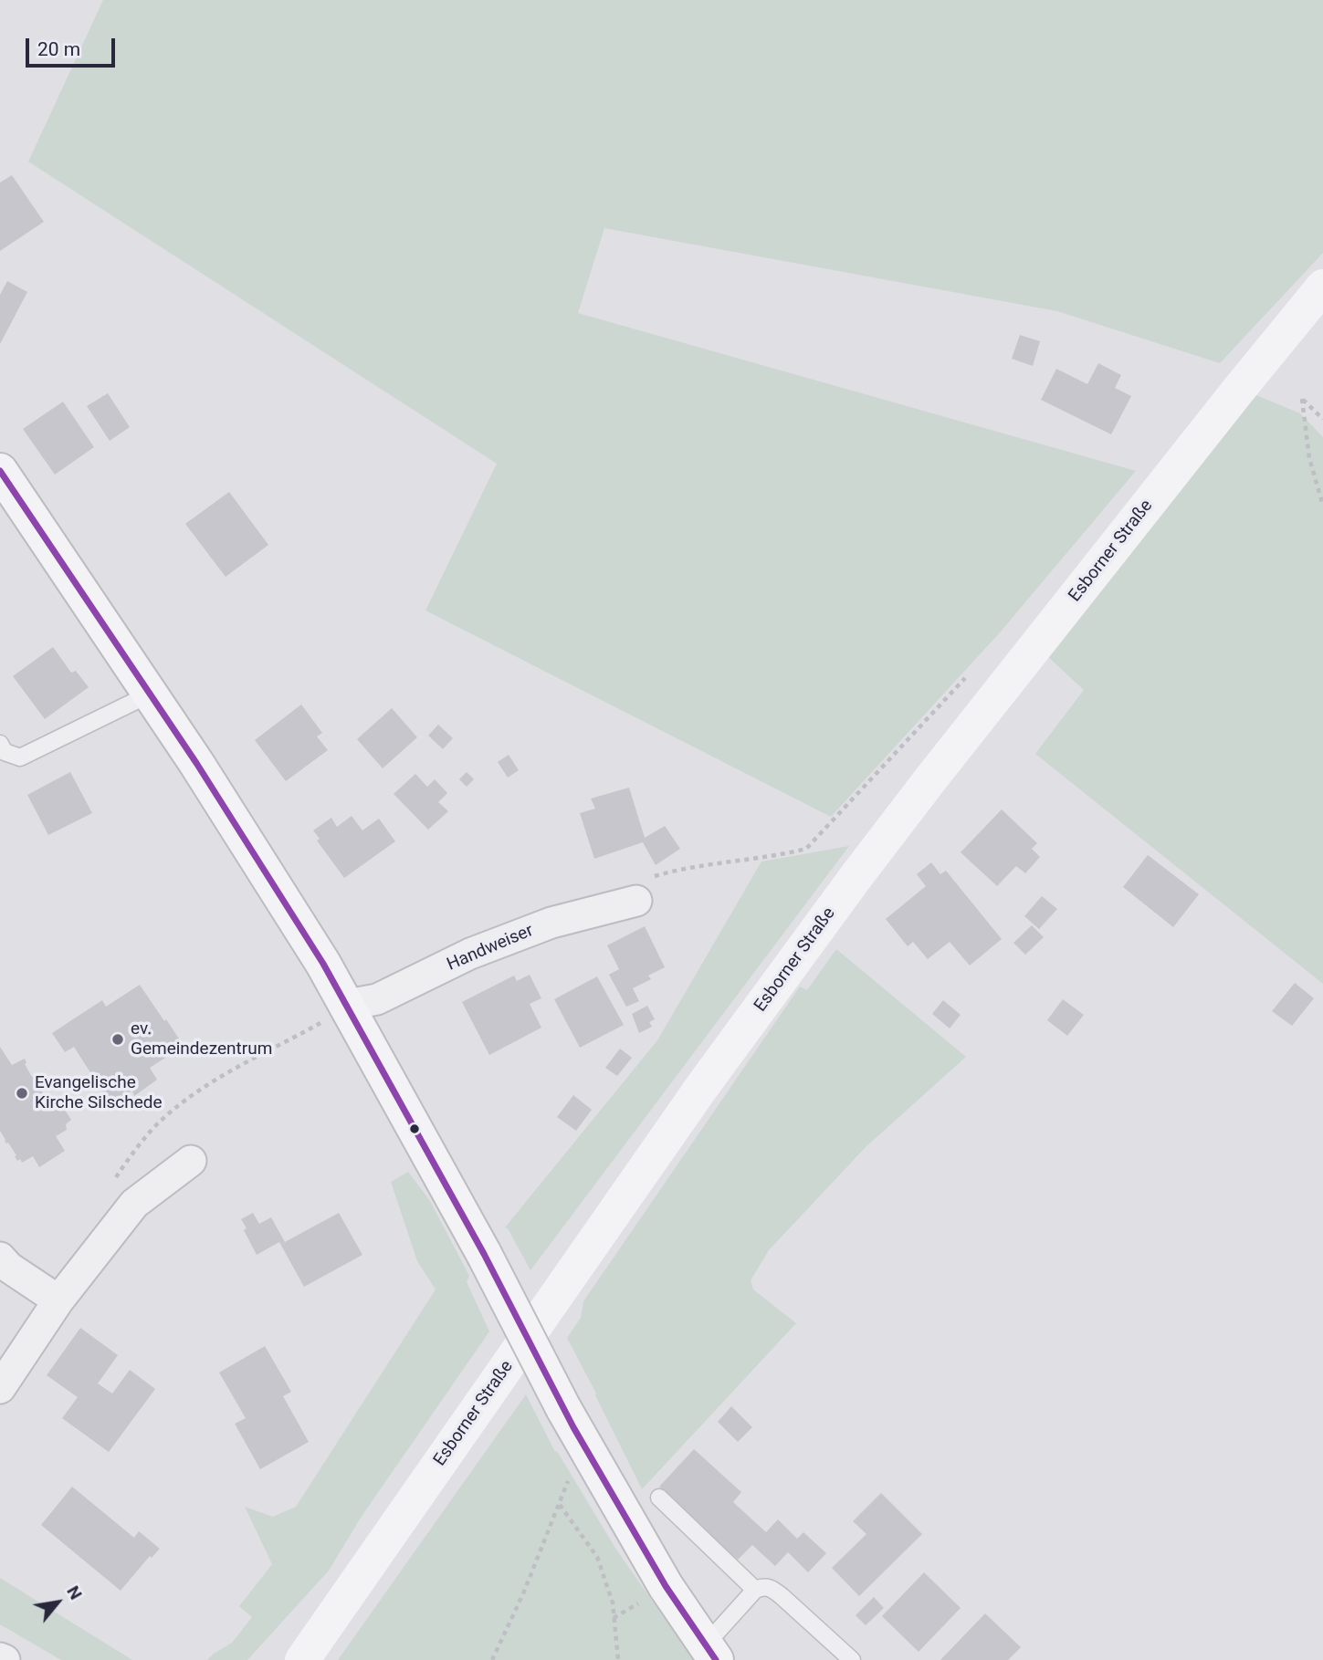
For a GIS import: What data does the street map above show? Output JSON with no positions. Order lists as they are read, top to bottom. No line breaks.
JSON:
{"streets":{"main road":["Esborner Straße"],"street":["Handweiser"]},"places":["ev. Gemeindezentrum","Evangelische Kirche Silschede"],"scale_bar":"20 m","north":"top right"}
